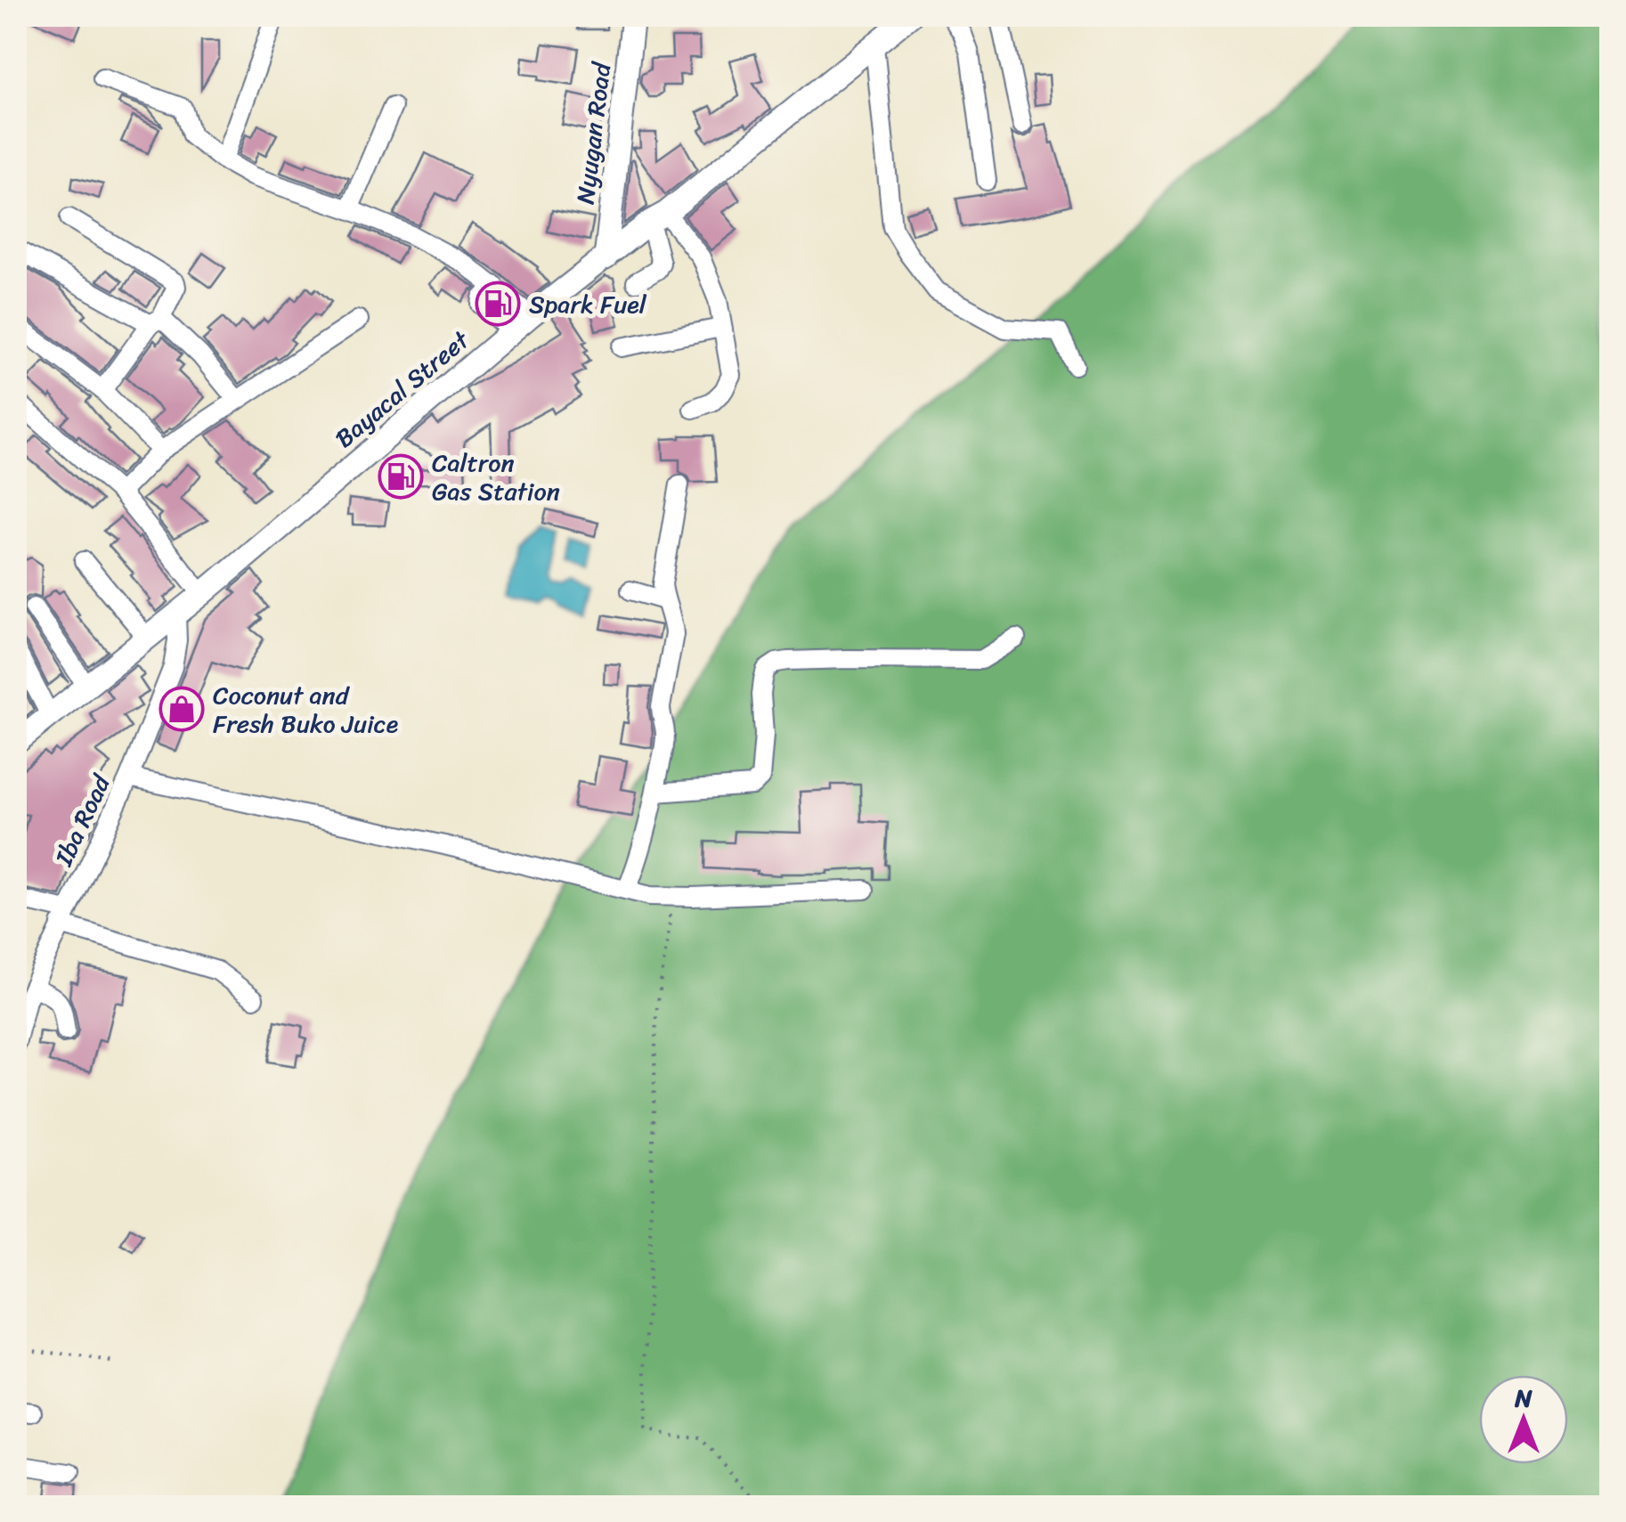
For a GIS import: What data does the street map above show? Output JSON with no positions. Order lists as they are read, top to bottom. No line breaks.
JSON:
{"streets":{"main road":["Nyugan Road","Bayacal Street"],"street":["Iba Road"]},"crossings":[["Nyugan Road","Bayacal Street"],["Bayacal Street","Iba Road"]],"places":{"fuel station":["Spark Fuel","Caltron Gas Station"],"shop":["Coconut and Fresh Buko Juice"]},"north":"top"}
